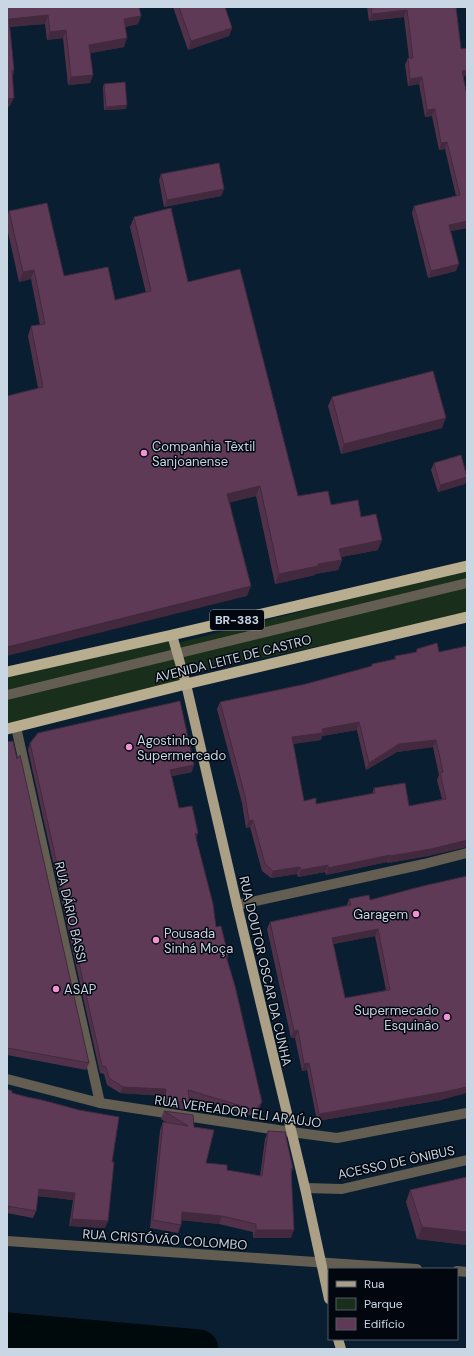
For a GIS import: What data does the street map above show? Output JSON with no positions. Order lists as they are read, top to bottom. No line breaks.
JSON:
{"streets":{"highway":["BR-383","AVENIDA LEITE DE CASTRO"],"main road":["RUA DOUTOR OSCAR DA CUNHA"],"street":["RUA DÁRIO BASSI","RUA VEREADOR ELI ARAÚJO","ACESSO DE ÔNIBUS","RUA CRISTÓVÃO COLOMBO"]},"crossings":[["BR-383","RUA DOUTOR OSCAR DA CUNHA"],["AVENIDA LEITE DE CASTRO","RUA DÁRIO BASSI"],["AVENIDA LEITE DE CASTRO","RUA DOUTOR OSCAR DA CUNHA"],["RUA DÁRIO BASSI","RUA VEREADOR ELI ARAÚJO"],["RUA DOUTOR OSCAR DA CUNHA","RUA VEREADOR ELI ARAÚJO"],["RUA DOUTOR OSCAR DA CUNHA","ACESSO DE ÔNIBUS"],["RUA DOUTOR OSCAR DA CUNHA","RUA CRISTÓVÃO COLOMBO"]],"places":["Companhia Têxtil Sanjoanense","Agostinho Supermercado","Garagem","Pousada Sinhá Moça","ASAP","Supermecado Esquinão"],"legend":["Rua","Parque","Edifício"]}
